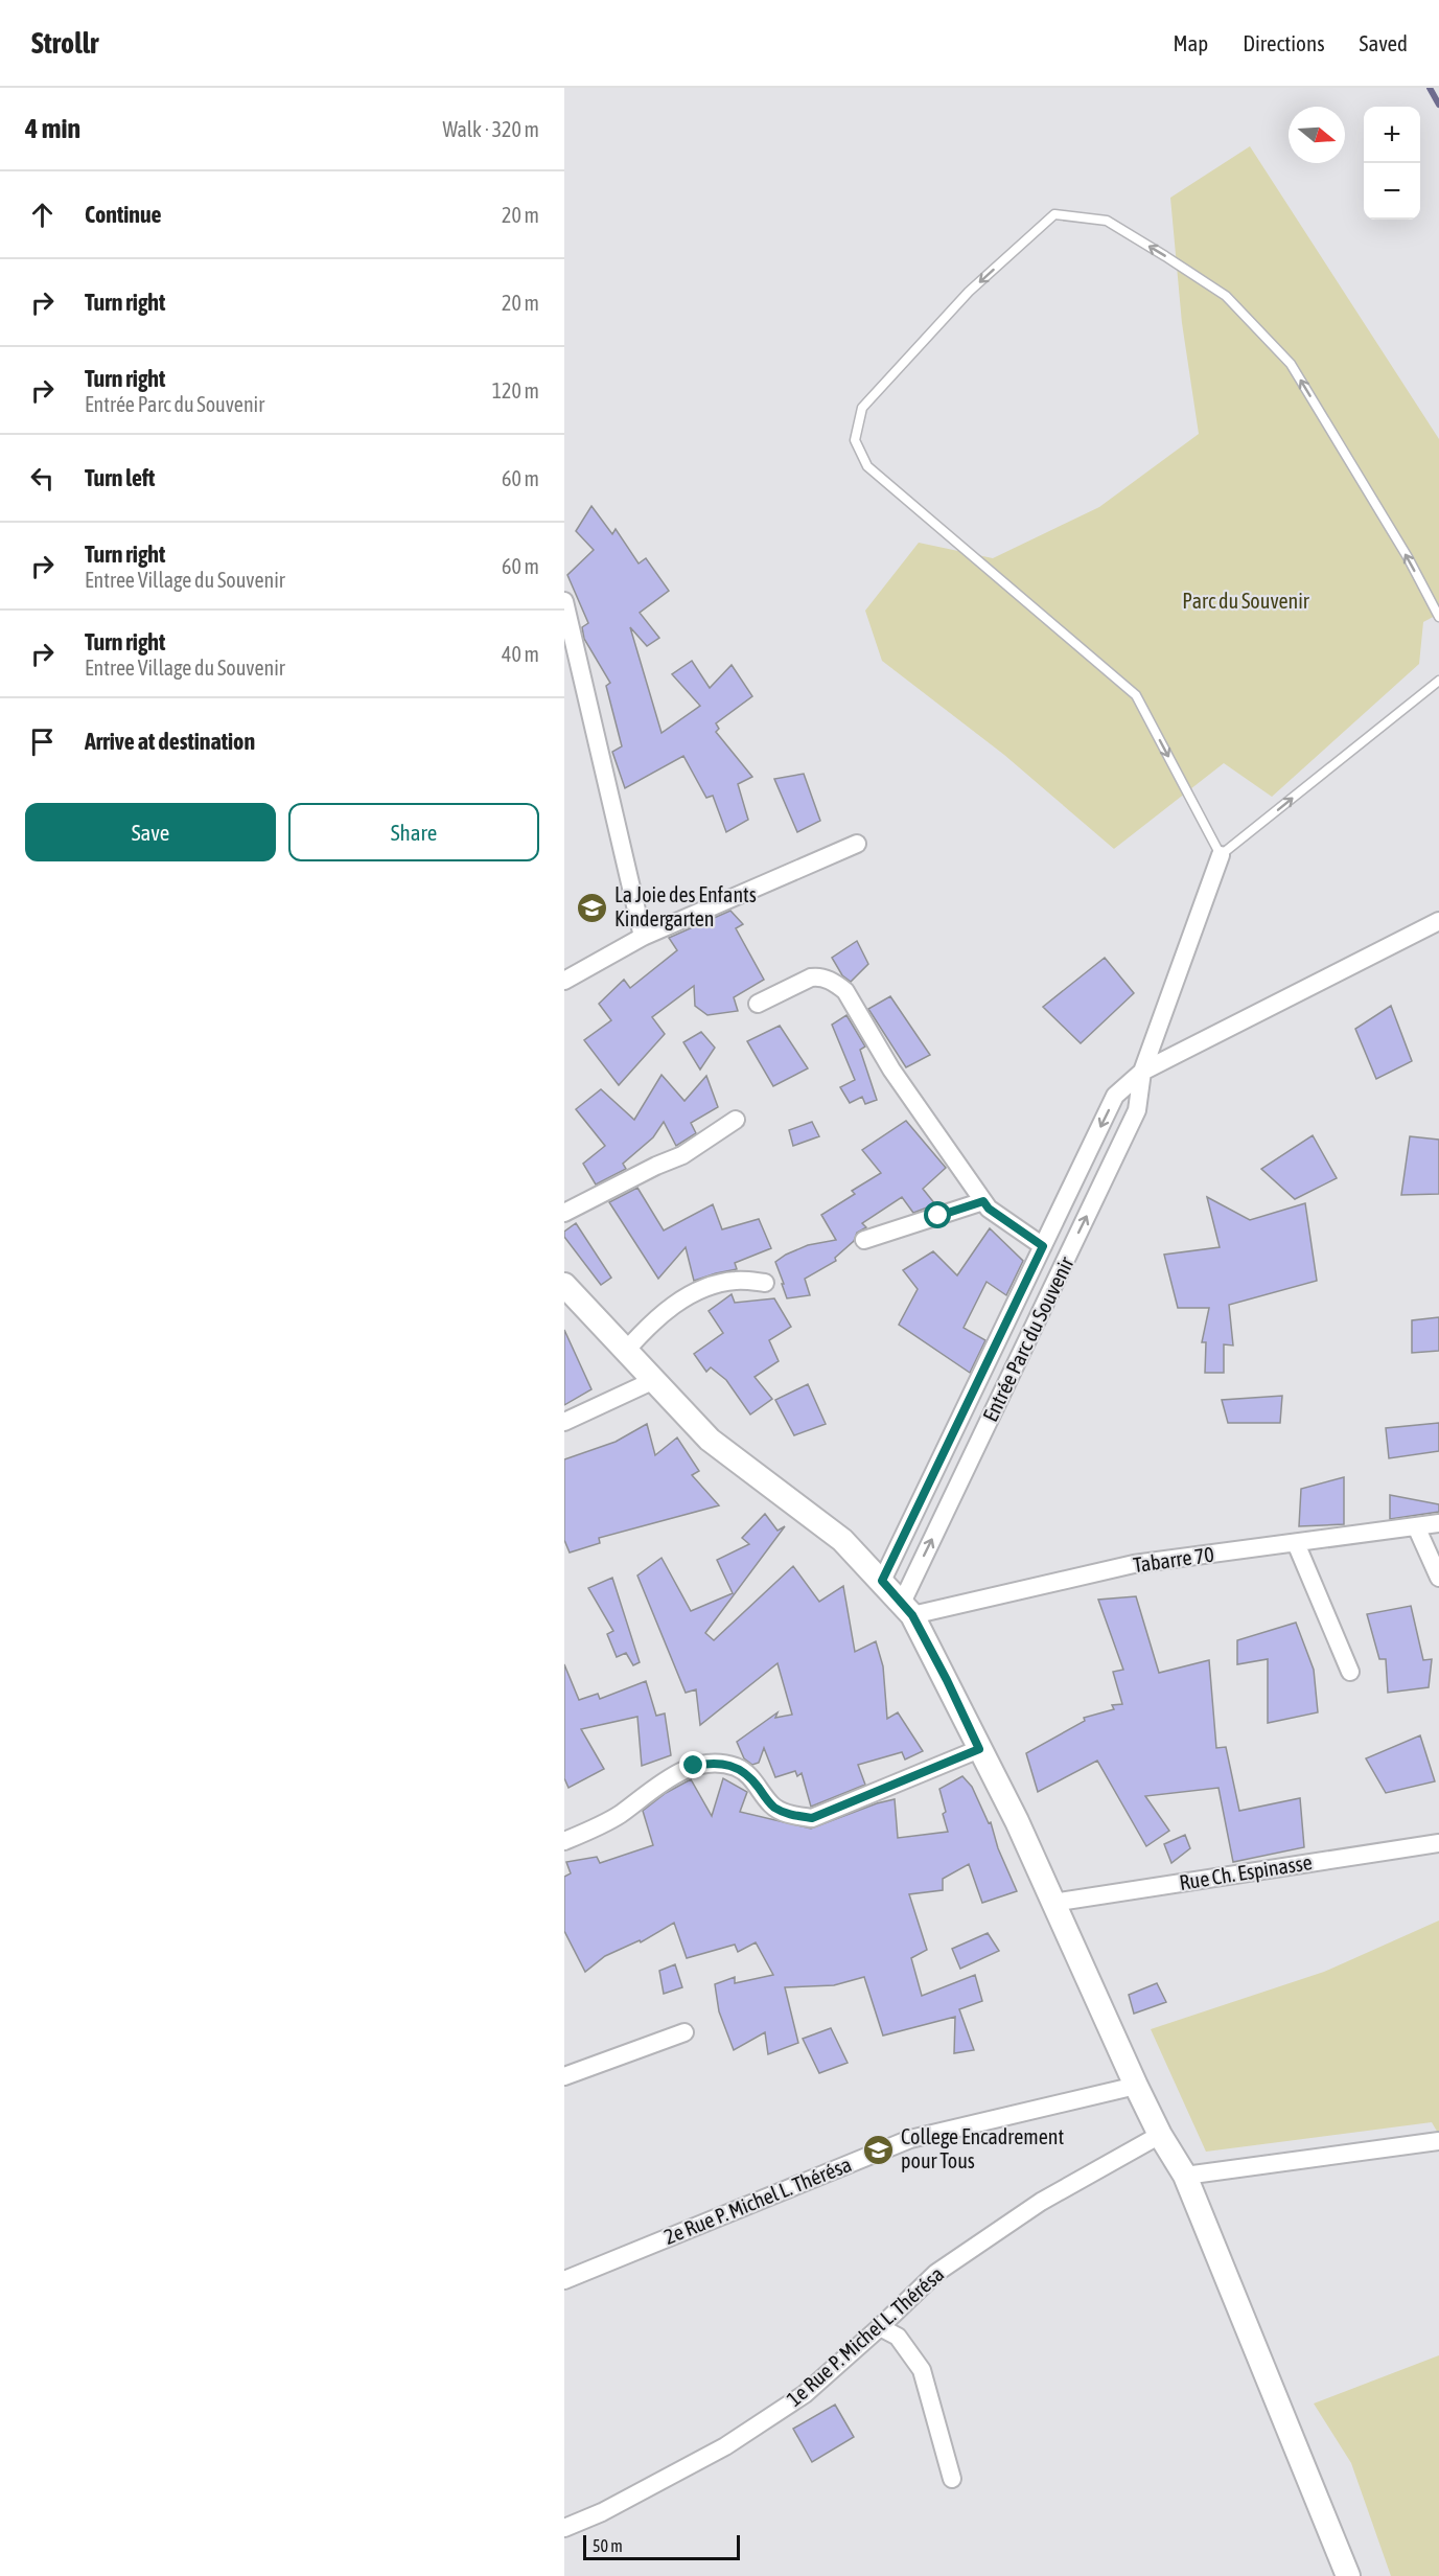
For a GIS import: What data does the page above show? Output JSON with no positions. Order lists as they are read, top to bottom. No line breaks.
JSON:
{"streets":{"street":["Entrée Parc du Souvenir","Tabarre 70","Rue Ch. Espinasse","2e Rue P. Michel L. Thérésa","1e Rue P. Michel L. Thérésa"]},"crossings":[["Entrée Parc du Souvenir","Tabarre 70"]],"parks":["Parc du Souvenir"],"places":{"school or university":["La Joie des Enfants Kindergarten","College Encadrement pour Tous"]},"scale_bar":"50 m","north":"right","page":{"header":"Strollr","nav":["Map","Directions","Saved"],"heading":["4 min","Walk · 320 m"],"map_buttons":["+","−"],"list":[["Continue","20 m"],["Turn right","20 m"],["Turn right","Entrée Parc du Souvenir","120 m"],["Turn left","60 m"],["Turn right","Entree Village du Souvenir","60 m"],["Turn right","Entree Village du Souvenir","40 m"],"Arrive at destination"],"buttons":["Save","Share"],"scale":"50 m"}}
